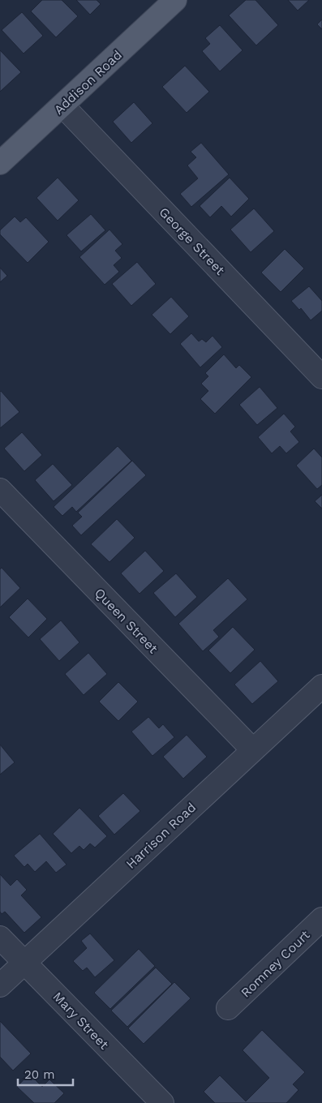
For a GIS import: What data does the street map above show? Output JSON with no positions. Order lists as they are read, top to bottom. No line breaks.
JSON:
{"streets":{"main road":["Addison Road"],"street":["George Street","Queen Street","Harrison Road","Romney Court","Mary Street"]},"crossings":[["Addison Road","George Street"],["Queen Street","Harrison Road"],["Harrison Road","Mary Street"]],"scale_bar":"20 m"}
